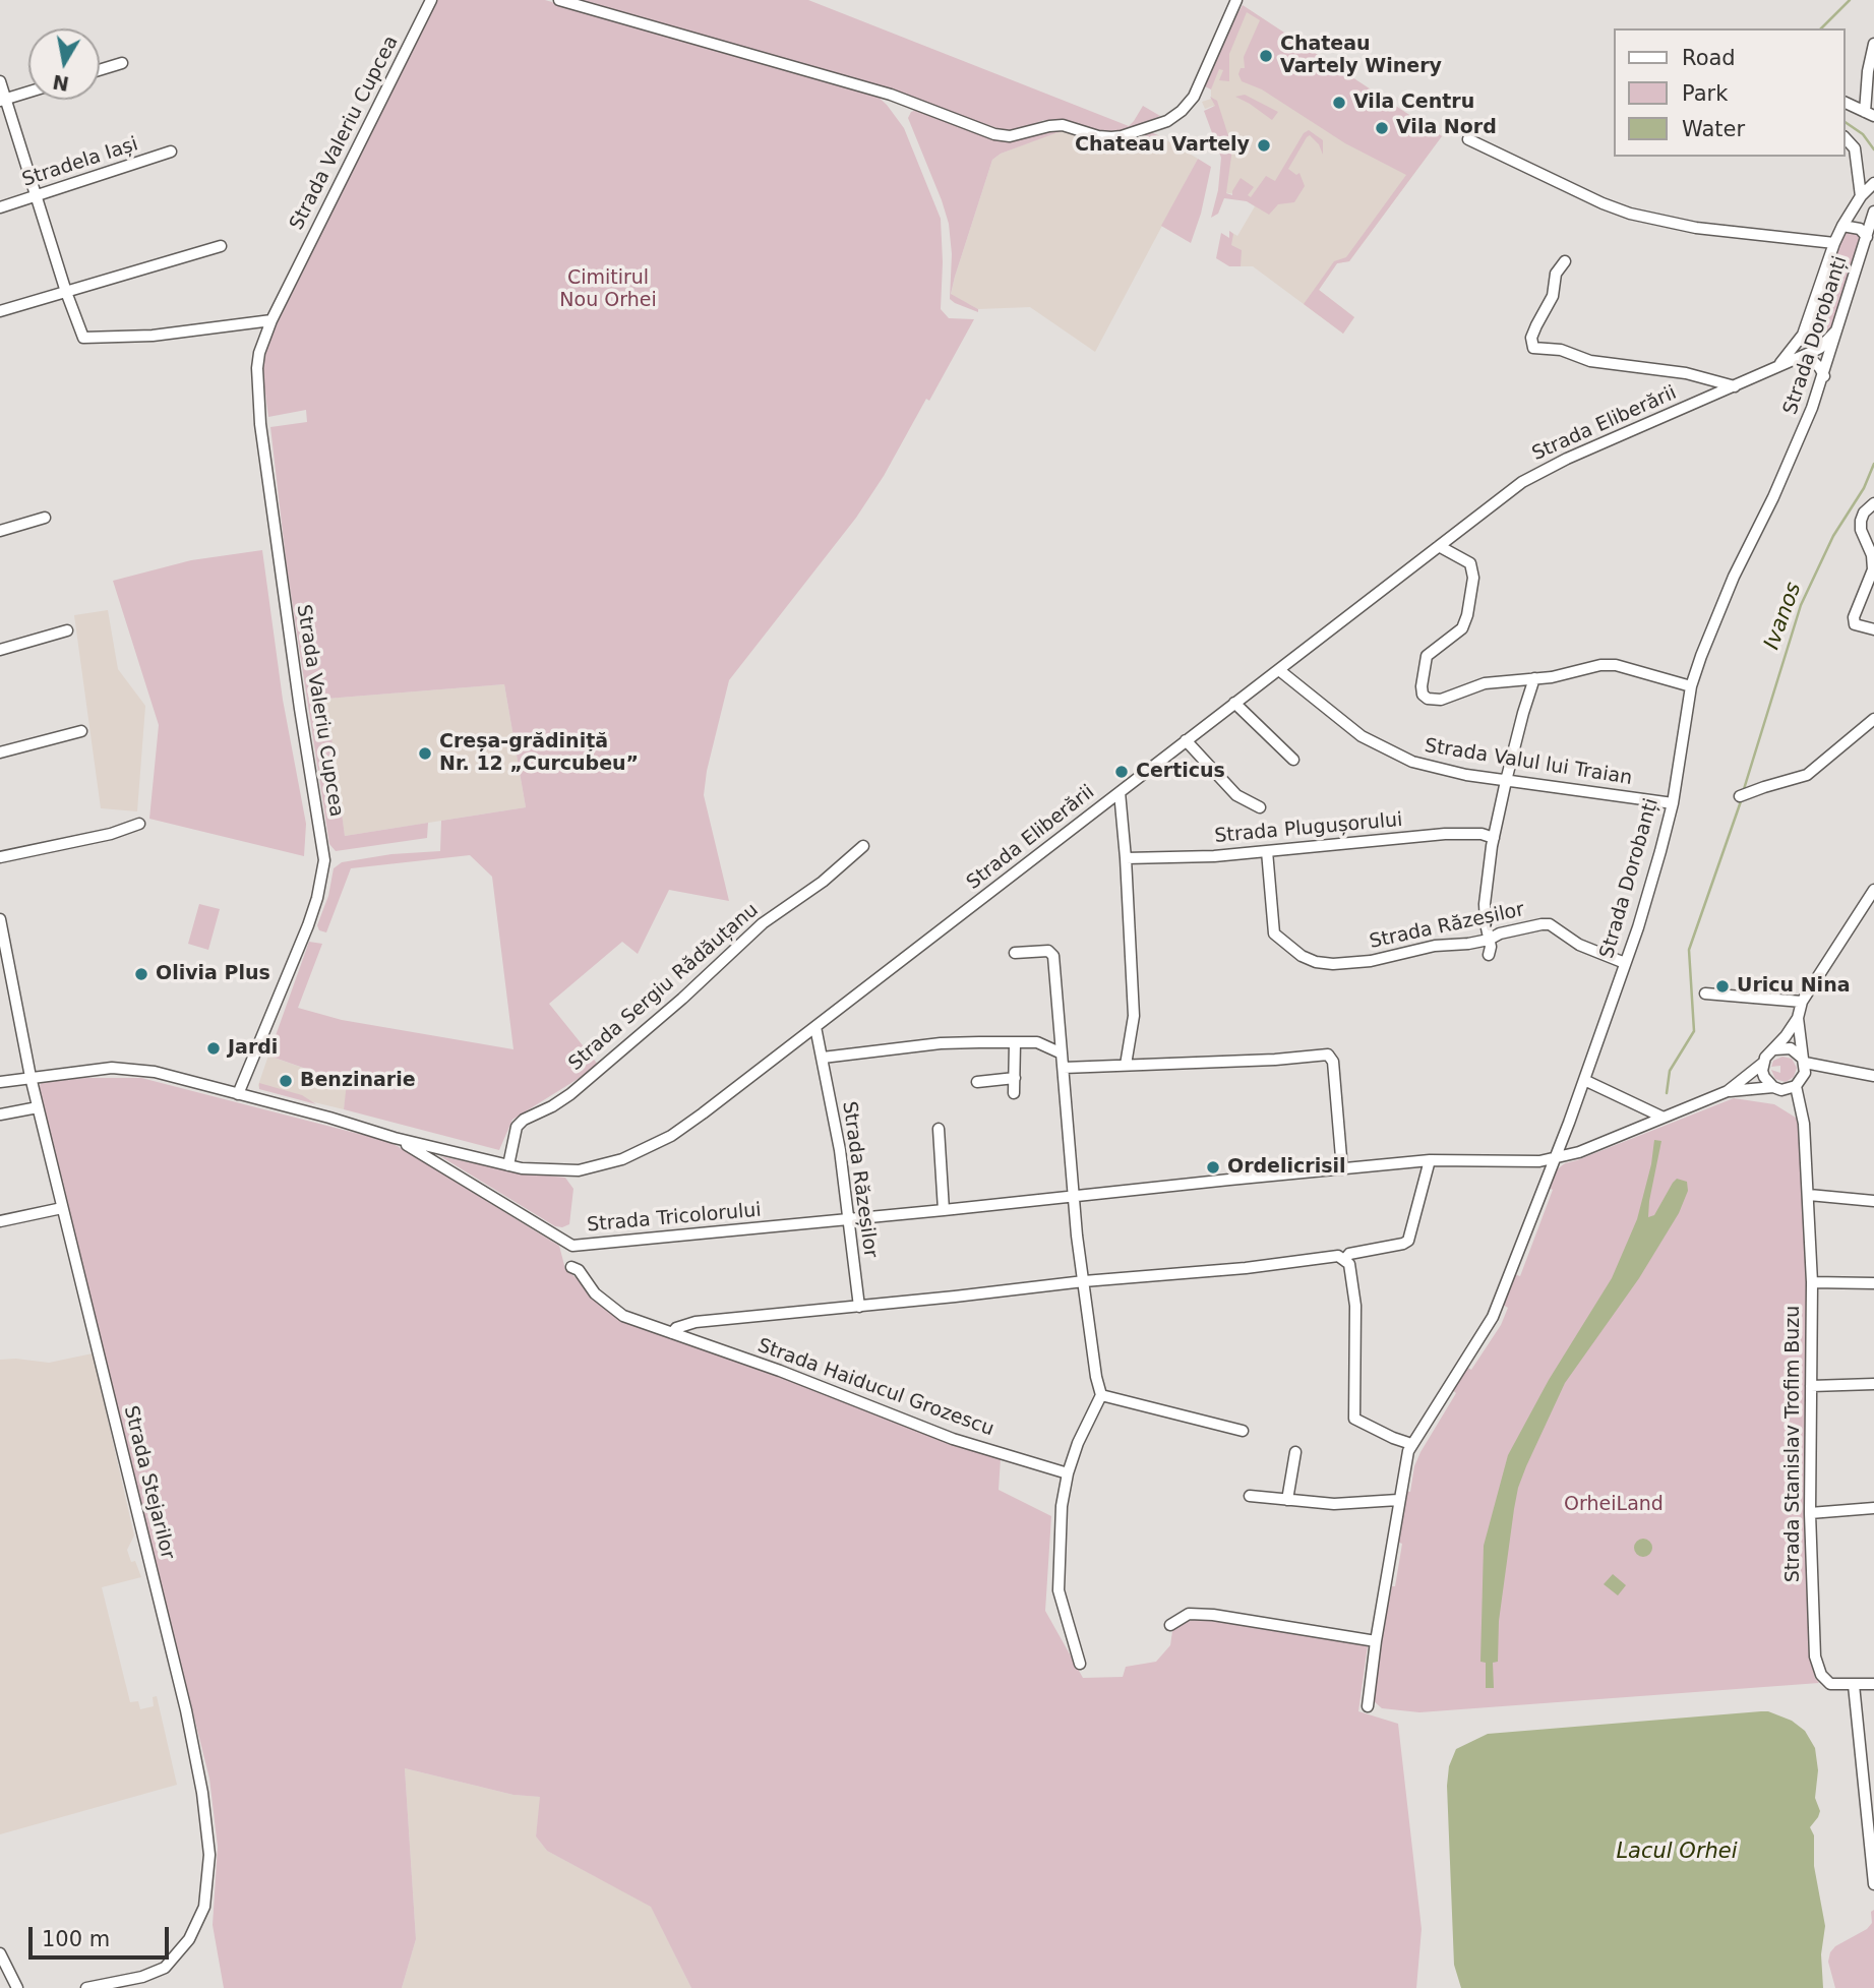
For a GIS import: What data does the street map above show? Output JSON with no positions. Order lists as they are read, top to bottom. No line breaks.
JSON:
{"streets":{"street":["Strada Valeriu Cupcea","Stradela Iași","Strada Dorobanți","Strada Eliberării","Strada Valul lui Traian","Strada Plugușorului","Strada Răzeșilor","Strada Sergiu Rădăuțanu","Strada Tricolorului","Strada Haiducul Grozescu","Strada Stanislav Trofim Buzu","Strada Stejarilor"]},"crossings":[["Strada Dorobanți","Strada Eliberării"],["Strada Dorobanți","Strada Valul lui Traian"],["Strada Dorobanți","Strada Răzeșilor"],["Strada Dorobanți","Strada Tricolorului"],["Strada Eliberării","Strada Valul lui Traian"],["Strada Eliberării","Strada Răzeșilor"],["Strada Eliberării","Strada Sergiu Rădăuțanu"],["Strada Eliberării","Strada Tricolorului"],["Strada Plugușorului","Strada Răzeșilor"],["Strada Răzeșilor","Strada Tricolorului"],["Strada Răzeșilor","Strada Haiducul Grozescu"],["Strada Tricolorului","Strada Stanislav Trofim Buzu"]],"water":["Ivanos","Lacul Orhei"],"parks":["Cimitirul Nou Orhei","OrheiLand"],"places":["Chateau Vartely Winery","Vila Centru","Vila Nord","Chateau Vartely","Creșa-grădiniță Nr. 12 „Curcubeu”","Certicus","Olivia Plus","Uricu Nina","Jardi","Benzinarie","Ordelicrisil"],"legend":["Road","Park","Water"],"scale_bar":"100 m","north":"bottom"}
